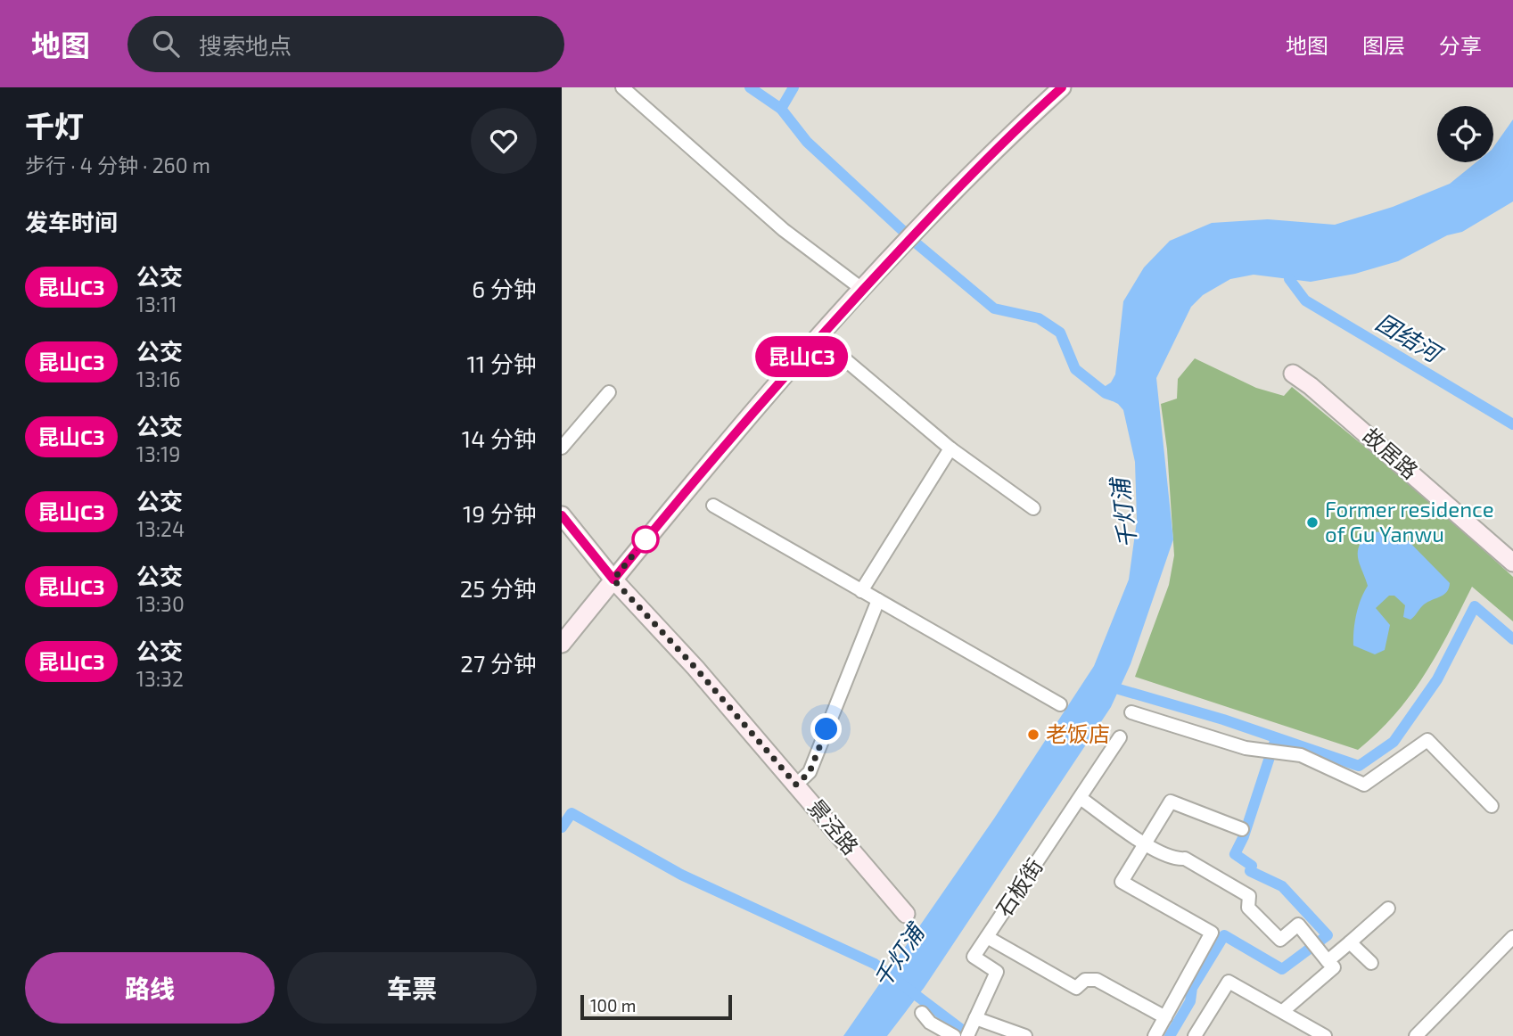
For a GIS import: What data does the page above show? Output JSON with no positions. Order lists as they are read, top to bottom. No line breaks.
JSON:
{"streets":{"street":["故居路","景泾路","石板街"]},"water":["团结河","千灯浦"],"places":["Former residence of Gu Yanwu","老饭店"],"lines":["bus line 昆山C3"],"scale_bar":"100 m","page":{"header":"地图","search":"搜索地点","nav":["地图","图层","分享"],"heading":[["千灯","步行 · 4 分钟 · 260 m"],"发车时间"],"on_map":"昆山C3","list":[{"mark":"昆山C3","name":"公交","note":"13:11","value":"6 分钟"},{"mark":"昆山C3","name":"公交","note":"13:16","value":"11 分钟"},{"mark":"昆山C3","name":"公交","note":"13:19","value":"14 分钟"},{"mark":"昆山C3","name":"公交","note":"13:24","value":"19 分钟"},{"mark":"昆山C3","name":"公交","note":"13:30","value":"25 分钟"},{"mark":"昆山C3","name":"公交","note":"13:32","value":"27 分钟"}],"buttons":["路线","车票"],"scale":"100 m"}}
